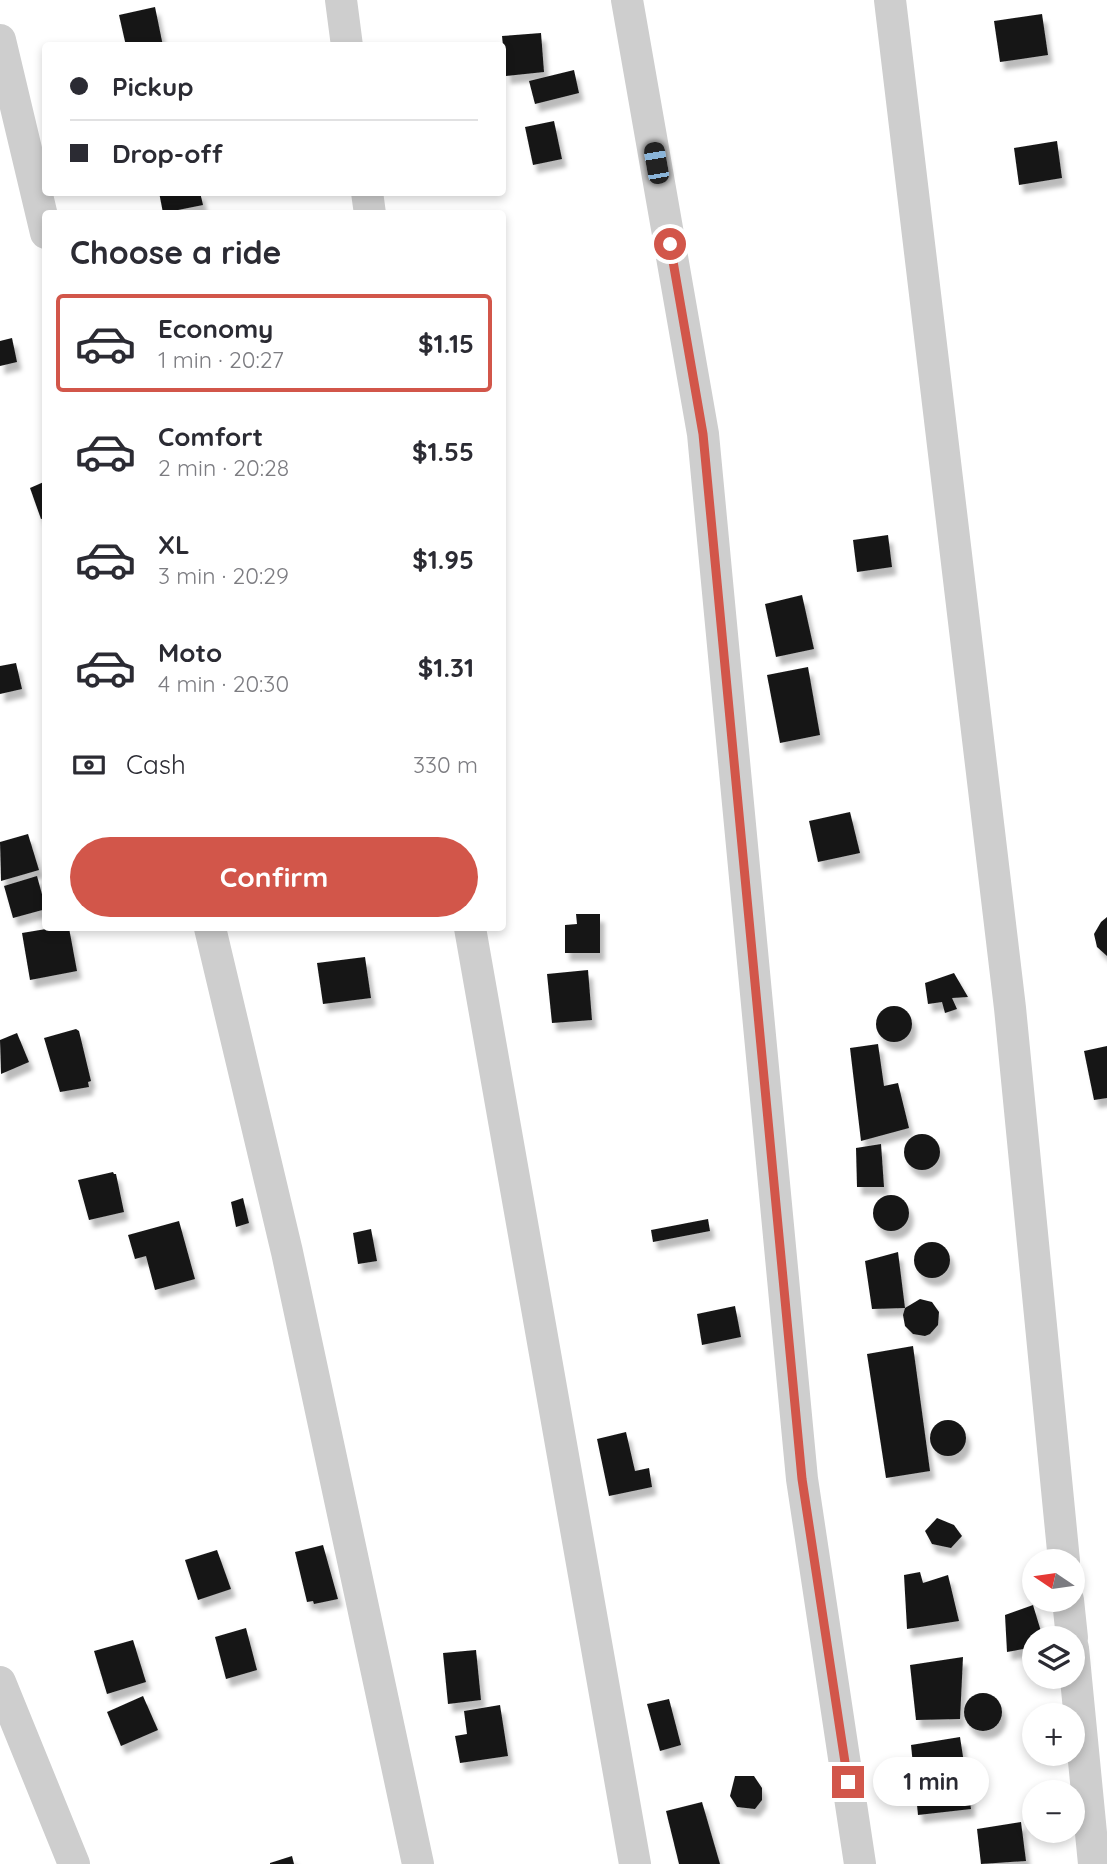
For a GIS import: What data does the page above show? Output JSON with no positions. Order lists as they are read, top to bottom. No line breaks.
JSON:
{"north":"left","page":{"banner":["Pickup","Drop-off"],"heading":"Choose a ride","list":[{"name":"Economy","note":"1 min · 20:27","value":"$1.15"},{"name":"Comfort","note":"2 min · 20:28","value":"$1.55"},{"name":"XL","note":"3 min · 20:29","value":"$1.95"},{"name":"Moto","note":"4 min · 20:30","value":"$1.31"}],"pay":["Cash","330 m"],"buttons":"Confirm","map_buttons":["+","−"],"bubble":"1 min"}}
